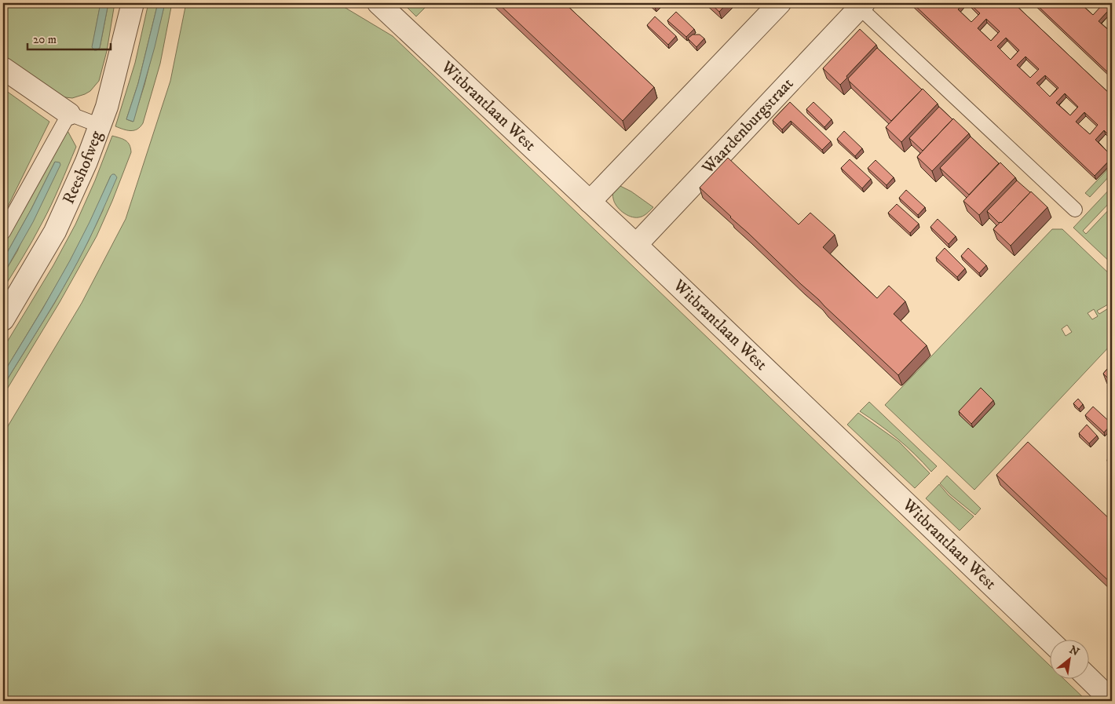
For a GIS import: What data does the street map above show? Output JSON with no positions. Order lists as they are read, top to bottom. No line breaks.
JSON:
{"streets":{"street":["Witbrantlaan West","Waardenburgstraat","Reeshofweg"]},"crossings":[["Witbrantlaan West","Waardenburgstraat"]],"scale_bar":"20 m","north":"top right"}
